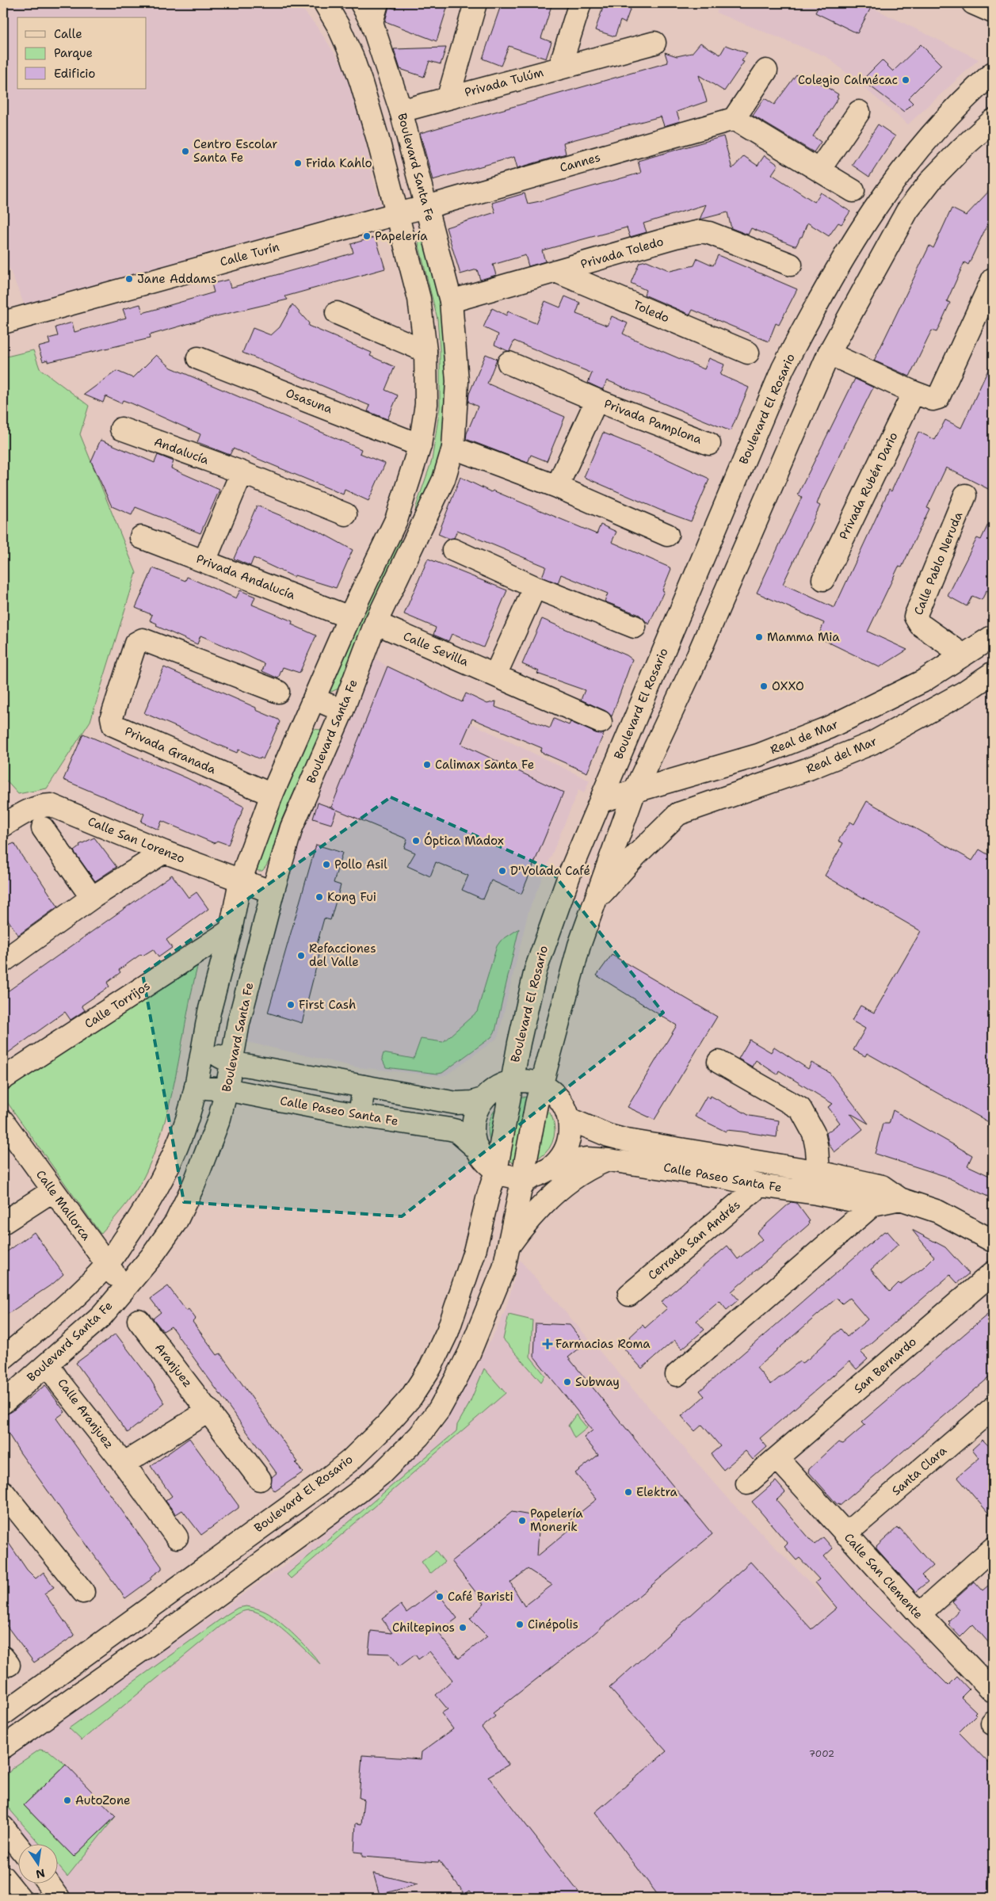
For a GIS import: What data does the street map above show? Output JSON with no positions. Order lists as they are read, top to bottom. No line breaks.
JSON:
{"streets":{"street":["Privada Tulúm","Cannes","Boulevard Santa Fe","Privada Toledo","Calle Turín","Toledo","Osasuna","Boulevard El Rosario","Privada Pamplona","Andalucía","Privada Rubén Dario","Calle Pablo Neruda","Privada Andalucía","Calle Sevilla","Real de Mar","Privada Granada","Real del Mar","Calle San Lorenzo","Calle Torrijos","Calle Paseo Santa Fe","Calle Mallorca","Cerrada San Andrés","Aranjuez","San Bernardo","Calle Aranjuez","Santa Clara","Calle San Clemente"]},"crossings":[["Privada Tulúm","Boulevard Santa Fe"],["Cannes","Boulevard Santa Fe"],["Cannes","Calle Turín"],["Boulevard Santa Fe","Privada Toledo"],["Boulevard Santa Fe","Calle Turín"],["Boulevard Santa Fe","Calle Sevilla"],["Boulevard Santa Fe","Calle San Lorenzo"],["Boulevard Santa Fe","Calle Paseo Santa Fe"],["Boulevard Santa Fe","Calle Mallorca"],["Boulevard Santa Fe","Calle Aranjuez"],["Privada Toledo","Toledo"],["Boulevard El Rosario","Real de Mar"],["Boulevard El Rosario","Calle Paseo Santa Fe"],["Calle Pablo Neruda","Real de Mar"],["Calle Paseo Santa Fe","Cerrada San Andrés"],["San Bernardo","Calle San Clemente"],["Santa Clara","Calle San Clemente"]],"places":{"other":["Colegio Calmécac","Centro Escolar Santa Fe","Frida Kahlo","Papelería","Jane Addams","Mamma Mia","OXXO","Calimax Santa Fe","Óptica Madox","Pollo Asil","D'Volada Café","Kong Fui","Refacciones del Valle","First Cash","Subway","Elektra","Papelería Monerik","Café Baristi","Cinépolis","Chiltepinos","AutoZone"],"health":["Farmacias Roma"]},"house_numbers":["7002"],"legend":["Calle","Parque","Edificio"],"north":"bottom"}
